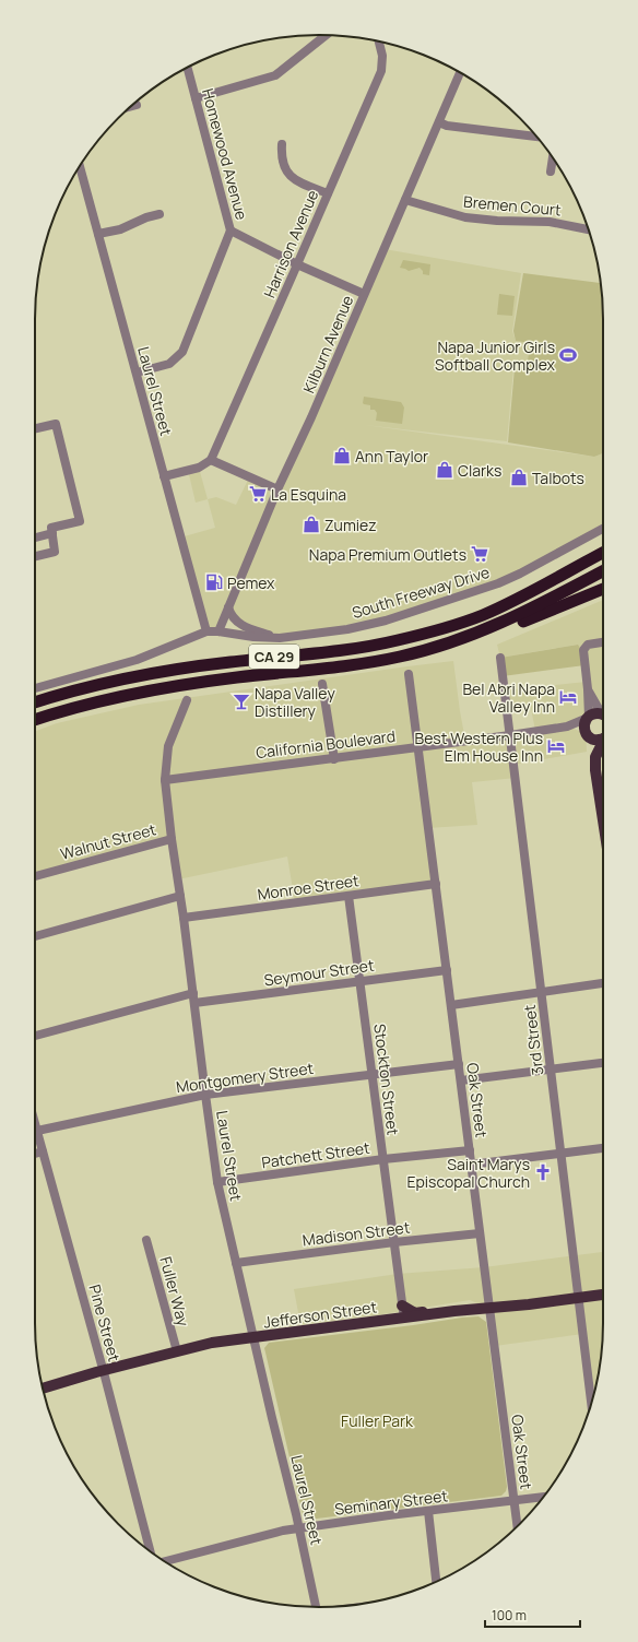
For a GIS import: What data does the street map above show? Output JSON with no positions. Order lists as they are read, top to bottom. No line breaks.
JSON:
{"streets":{"highway":["CA 29"],"main road":["Jefferson Street"],"street":["Homewood Avenue","Bremen Court","Harrison Avenue","Kilburn Avenue","Laurel Street","South Freeway Drive","California Boulevard","Walnut Street","Monroe Street","Seymour Street","3rd Street","Montgomery Street","Stockton Street","Oak Street","Patchett Street","Madison Street","Fuller Way","Pine Street","Seminary Street"]},"crossings":[["Homewood Avenue","Laurel Street"],["Bremen Court","Kilburn Avenue"],["Kilburn Avenue","South Freeway Drive"],["Laurel Street","South Freeway Drive"],["Laurel Street","California Boulevard"],["Laurel Street","Walnut Street"],["Laurel Street","Monroe Street"],["Laurel Street","Seymour Street"],["Laurel Street","Montgomery Street"],["Laurel Street","Patchett Street"],["Laurel Street","Madison Street"],["Laurel Street","Jefferson Street"],["Laurel Street","Seminary Street"],["California Boulevard","3rd Street"],["California Boulevard","Oak Street"],["Monroe Street","Stockton Street"],["Monroe Street","Oak Street"],["Seymour Street","Stockton Street"],["Seymour Street","Oak Street"],["3rd Street","Jefferson Street"],["Montgomery Street","Stockton Street"],["Montgomery Street","Oak Street"],["Montgomery Street","Pine Street"],["Stockton Street","Patchett Street"],["Stockton Street","Madison Street"],["Stockton Street","Jefferson Street"],["Oak Street","Patchett Street"],["Oak Street","Madison Street"],["Oak Street","Jefferson Street"],["Oak Street","Seminary Street"],["Fuller Way","Jefferson Street"],["Jefferson Street","Pine Street"]],"parks":["Fuller Park"],"places":{"sports":["Napa Junior Girls Softball Complex"],"shop":["Ann Taylor","Clarks","Talbots","Zumiez"],"supermarket":["La Esquina","Napa Premium Outlets"],"fuel station":["Pemex"],"hotel":["Bel Abri Napa Valley Inn","Best Western Plus Elm House Inn"],"bar":["Napa Valley Distillery"],"church":["Saint Marys Episcopal Church"]},"scale_bar":"100 m"}
